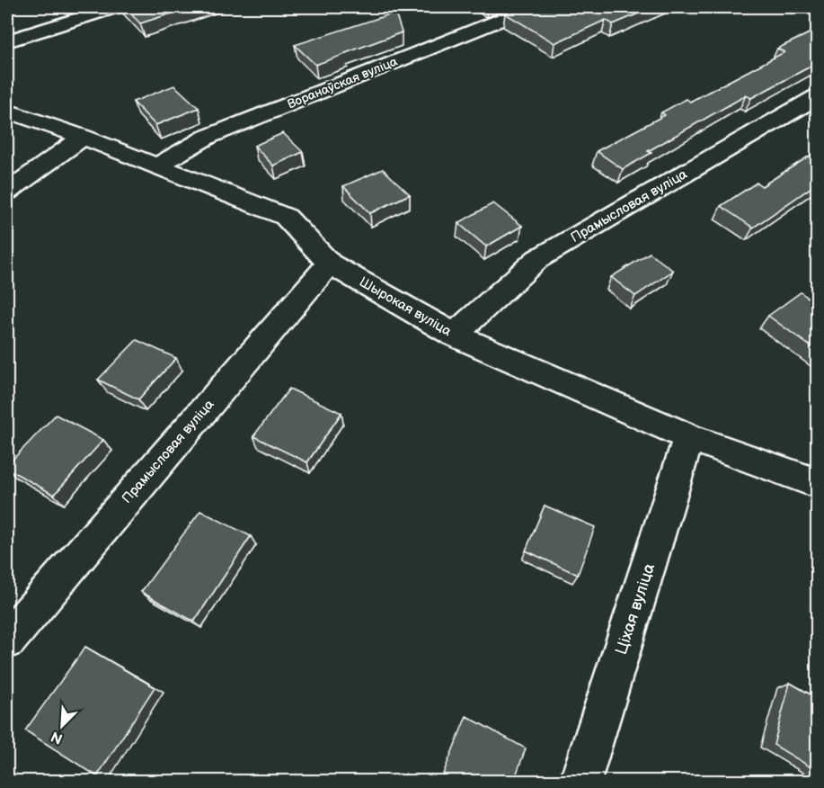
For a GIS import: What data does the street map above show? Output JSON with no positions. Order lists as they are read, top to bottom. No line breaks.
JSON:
{"streets":{"street":["Воранаўская вуліца","Прамысловая вуліца","Шырокая вуліца","Ціхая вуліца"]},"crossings":[["Воранаўская вуліца","Шырокая вуліца"],["Прамысловая вуліца","Шырокая вуліца"],["Шырокая вуліца","Ціхая вуліца"]],"north":"bottom left"}
